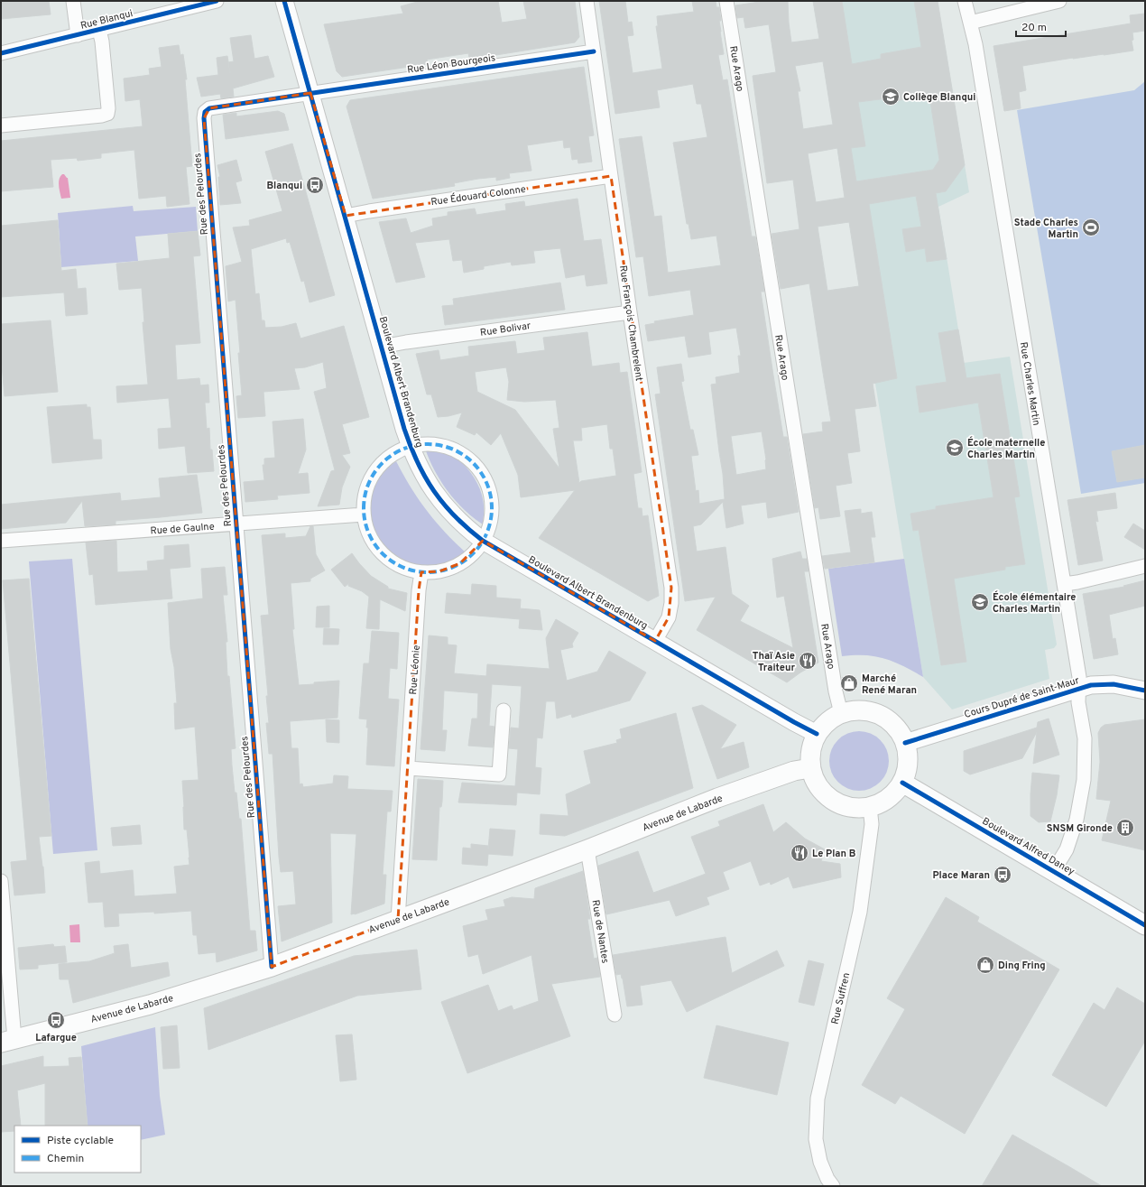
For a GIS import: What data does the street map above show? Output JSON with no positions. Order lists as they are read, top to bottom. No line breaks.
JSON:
{"streets":{"main road":["Avenue de Labarde","Boulevard Alfred Daney"],"street":["Rue Blanqui","Rue Léon Bourgeois","Rue Arago","Rue des Pelourdes","Rue Édouard Colonne","Rue François Chambrelent","Rue Bolivar","Boulevard Albert Brandenburg","Rue Charles Martin","Rue de Gaulne","Rue Léonie","Cours Dupré de Saint-Maur","Rue de Nantes","Rue Suffren"]},"crossings":[["Rue Léon Bourgeois","Rue des Pelourdes"],["Rue Léon Bourgeois","Rue François Chambrelent"],["Rue Léon Bourgeois","Boulevard Albert Brandenburg"],["Rue Arago","Boulevard Albert Brandenburg"],["Rue Arago","Cours Dupré de Saint-Maur"],["Rue Arago","Avenue de Labarde"],["Rue Arago","Boulevard Alfred Daney"],["Rue Arago","Rue Suffren"],["Rue des Pelourdes","Boulevard Albert Brandenburg"],["Rue des Pelourdes","Rue de Gaulne"],["Rue des Pelourdes","Avenue de Labarde"],["Rue Édouard Colonne","Rue François Chambrelent"],["Rue Édouard Colonne","Boulevard Albert Brandenburg"],["Rue François Chambrelent","Rue Bolivar"],["Rue François Chambrelent","Boulevard Albert Brandenburg"],["Rue Bolivar","Boulevard Albert Brandenburg"],["Boulevard Albert Brandenburg","Cours Dupré de Saint-Maur"],["Boulevard Albert Brandenburg","Avenue de Labarde"],["Boulevard Albert Brandenburg","Boulevard Alfred Daney"],["Boulevard Albert Brandenburg","Rue Suffren"],["Rue Charles Martin","Cours Dupré de Saint-Maur"],["Rue Charles Martin","Boulevard Alfred Daney"],["Rue Léonie","Avenue de Labarde"],["Cours Dupré de Saint-Maur","Avenue de Labarde"],["Cours Dupré de Saint-Maur","Boulevard Alfred Daney"],["Cours Dupré de Saint-Maur","Rue Suffren"],["Avenue de Labarde","Boulevard Alfred Daney"],["Avenue de Labarde","Rue de Nantes"],["Avenue de Labarde","Rue Suffren"],["Boulevard Alfred Daney","Rue Suffren"]],"places":{"school or university":["Collège Blanqui","École maternelle Charles Martin","École élémentaire Charles Martin"],"bus stop":["Blanqui","Place Maran","Lafargue"],"sports":["Stade Charles Martin"],"restaurant":["Thaï Asie Traiteur","Le Plan B"],"shop":["Marché René Maran","Ding Fring"],"building":["SNSM Gironde"]},"legend":["Piste cyclable","Chemin"],"scale_bar":"20 m"}
